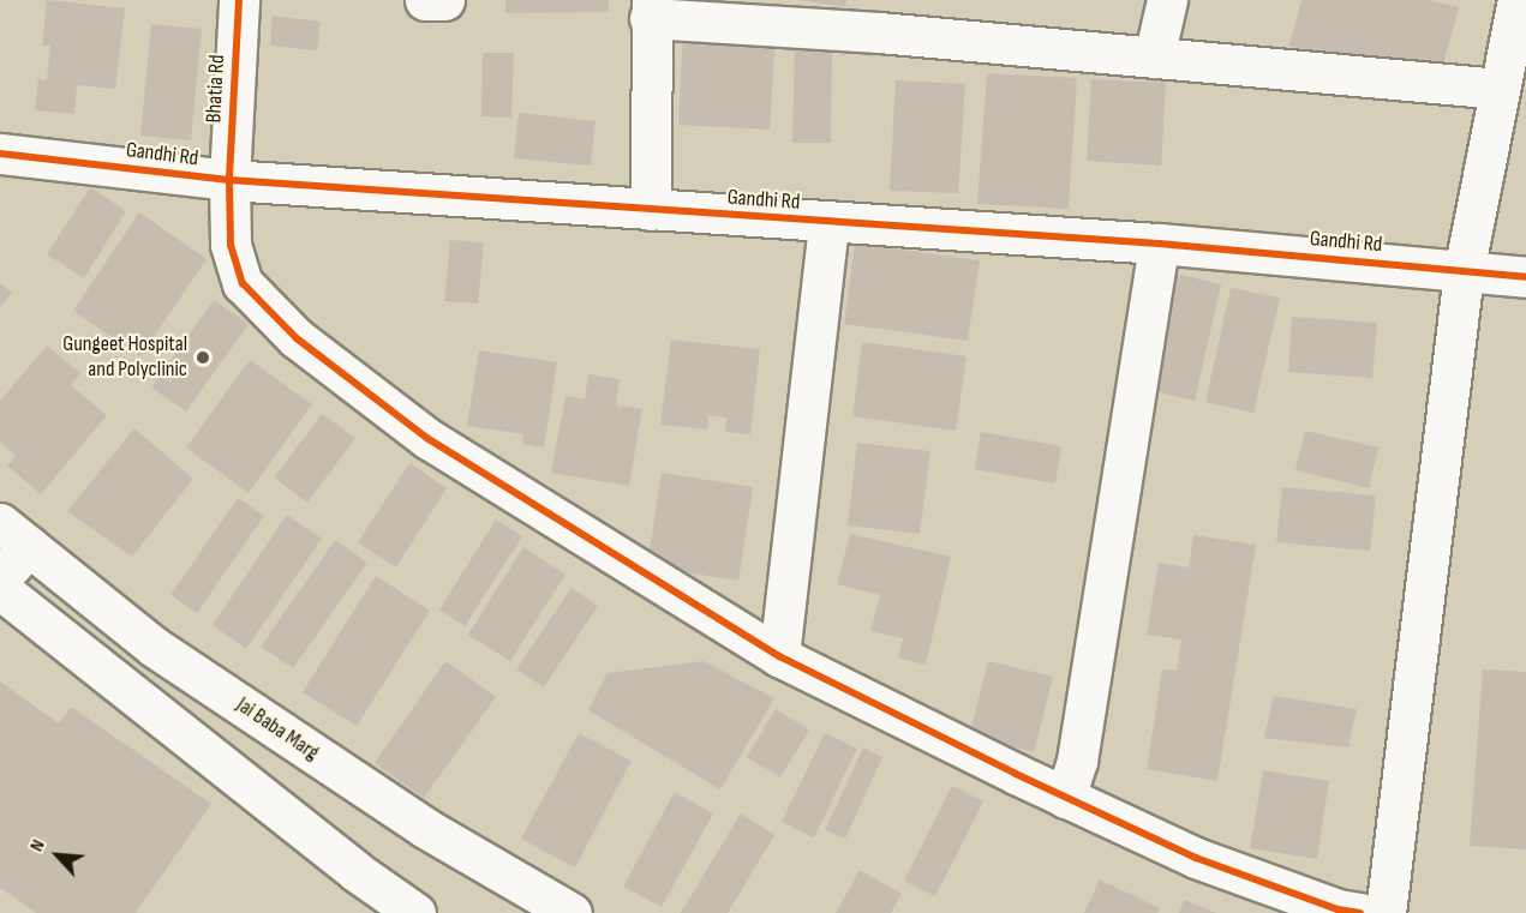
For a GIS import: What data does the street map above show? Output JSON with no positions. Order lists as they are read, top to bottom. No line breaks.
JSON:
{"streets":{"street":["Bhatia Rd","Gandhi Rd","Jai Baba Marg"]},"crossings":[["Bhatia Rd","Gandhi Rd"]],"places":["Gungeet Hospital and Polyclinic"],"north":"top left"}
